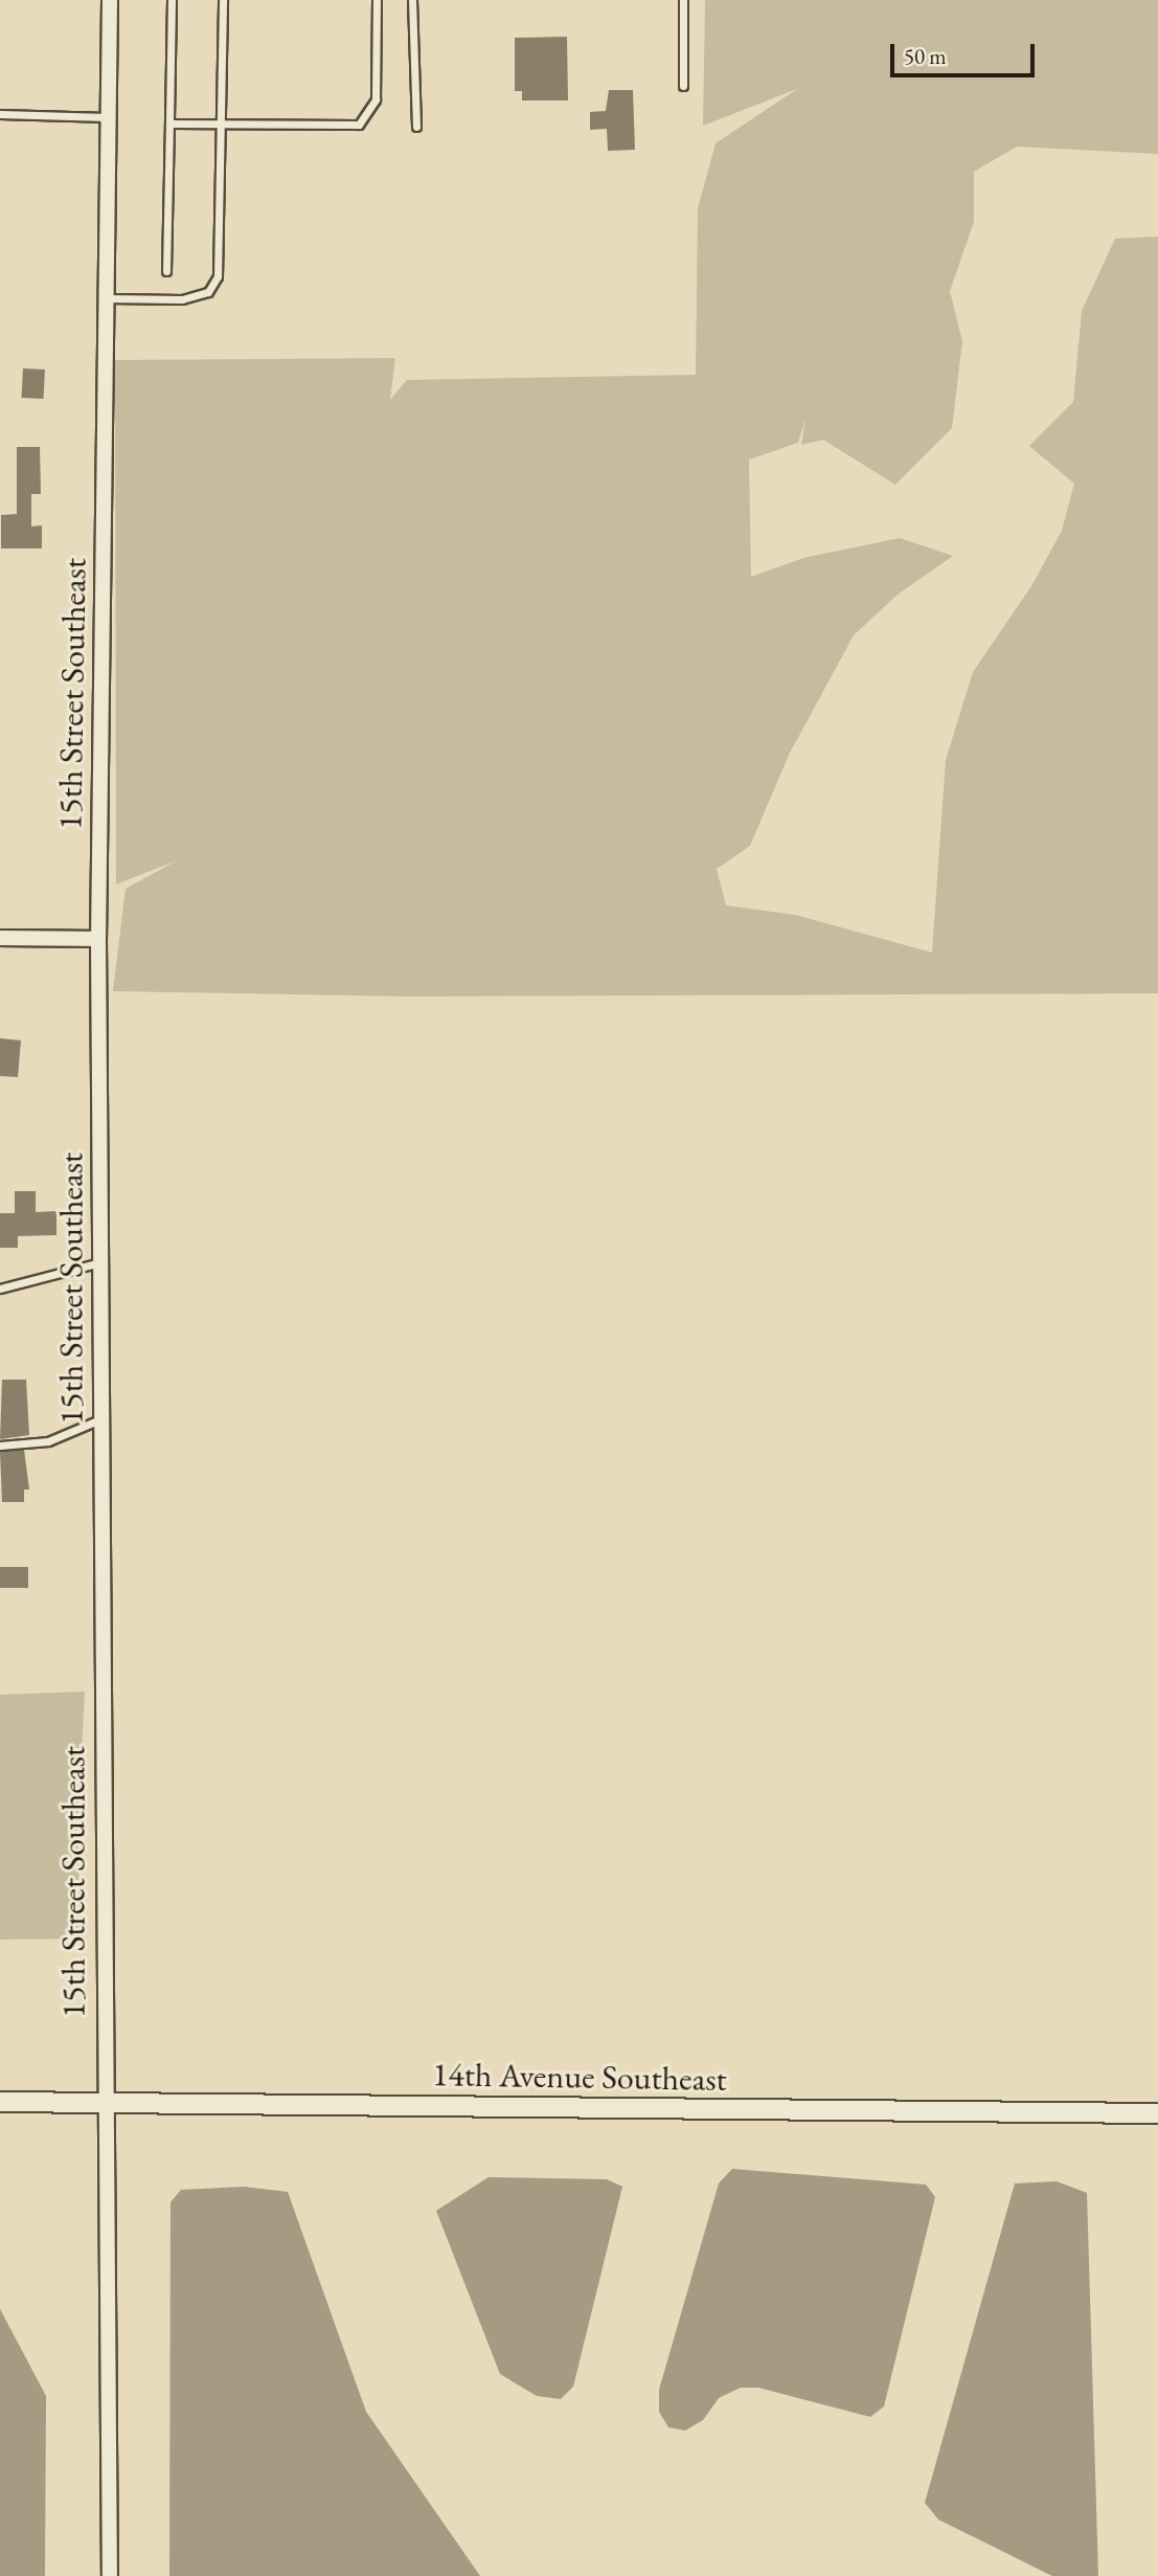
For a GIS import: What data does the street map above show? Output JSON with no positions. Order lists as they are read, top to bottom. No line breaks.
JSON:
{"streets":{"street":["15th Street Southeast","14th Avenue Southeast"]},"crossings":[["15th Street Southeast","14th Avenue Southeast"]],"scale_bar":"50 m"}
